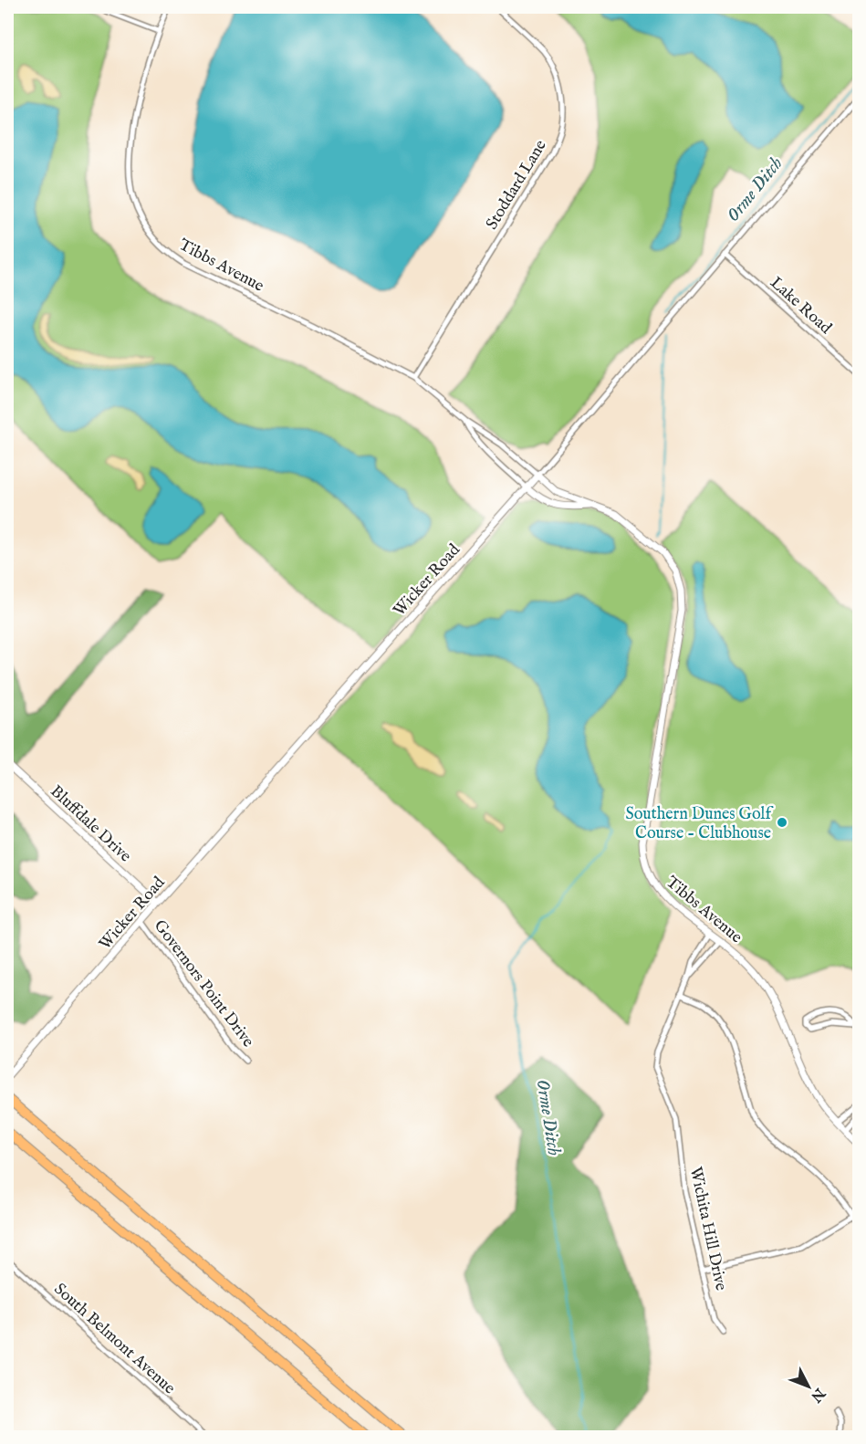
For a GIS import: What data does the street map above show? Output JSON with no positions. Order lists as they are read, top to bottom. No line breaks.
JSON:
{"streets":{"street":["Stoddard Lane","Tibbs Avenue","Lake Road","Wicker Road","Bluffdale Drive","Governors Point Drive","Wichita Hill Drive","South Belmont Avenue"]},"crossings":[["Stoddard Lane","Tibbs Avenue"],["Tibbs Avenue","Wicker Road"],["Tibbs Avenue","Wichita Hill Drive"],["Lake Road","Wicker Road"],["Wicker Road","Bluffdale Drive"],["Wicker Road","Governors Point Drive"]],"water":["Orme Ditch"],"places":["Southern Dunes Golf Course - Clubhouse"],"north":"bottom right"}
